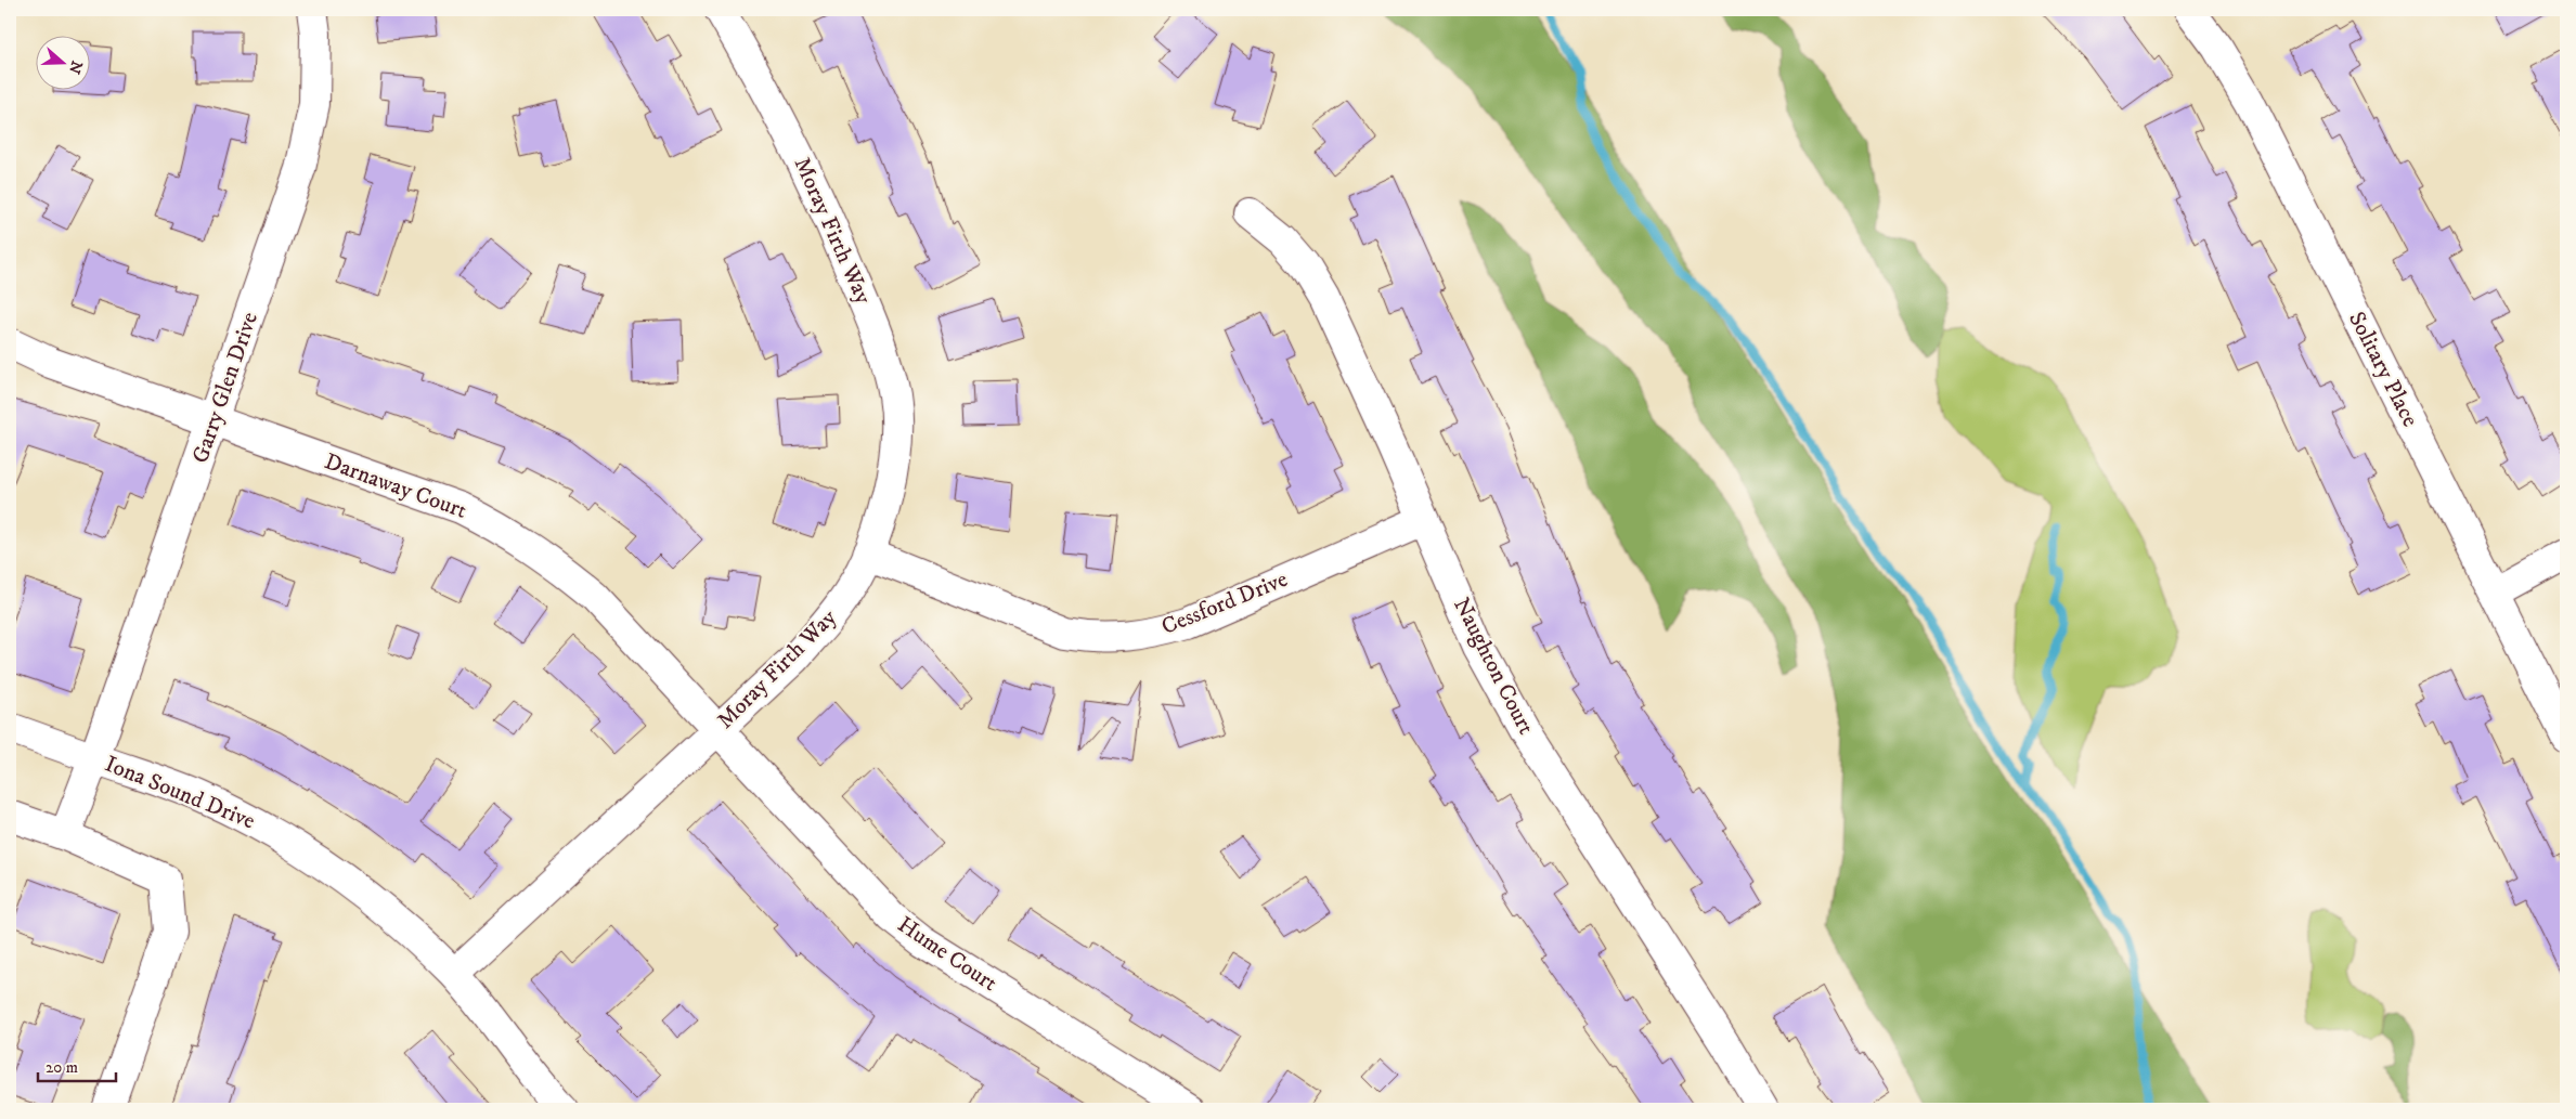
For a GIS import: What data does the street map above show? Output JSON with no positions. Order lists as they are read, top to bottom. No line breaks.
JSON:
{"streets":{"street":["Moray Firth Way","Solitary Place","Garry Glen Drive","Darnaway Court","Cessford Drive","Naughton Court","Iona Sound Drive","Hume Court"]},"crossings":[["Moray Firth Way","Darnaway Court"],["Moray Firth Way","Cessford Drive"],["Moray Firth Way","Iona Sound Drive"],["Moray Firth Way","Hume Court"],["Garry Glen Drive","Darnaway Court"],["Garry Glen Drive","Iona Sound Drive"],["Darnaway Court","Hume Court"],["Cessford Drive","Naughton Court"]],"scale_bar":"20 m","north":"right"}
